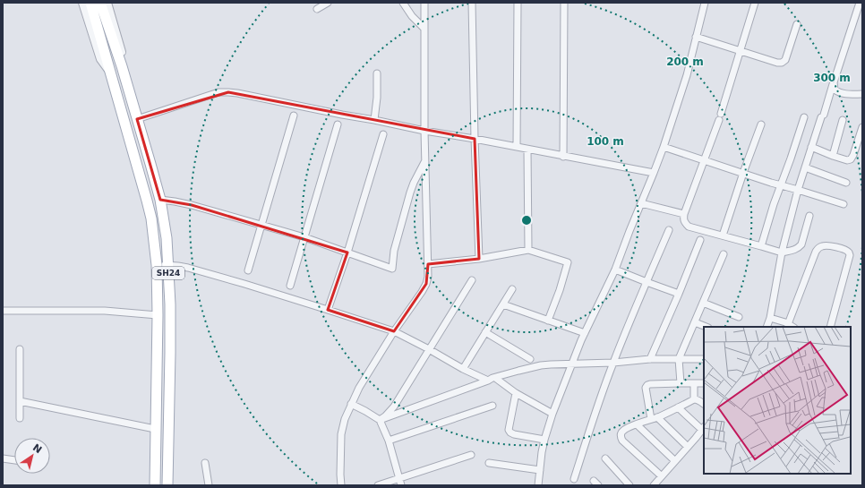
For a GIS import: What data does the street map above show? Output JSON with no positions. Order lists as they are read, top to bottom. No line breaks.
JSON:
{"streets":{"main road":["SH24"]},"north":"top right","rings":["200 m","300 m","100 m"]}
